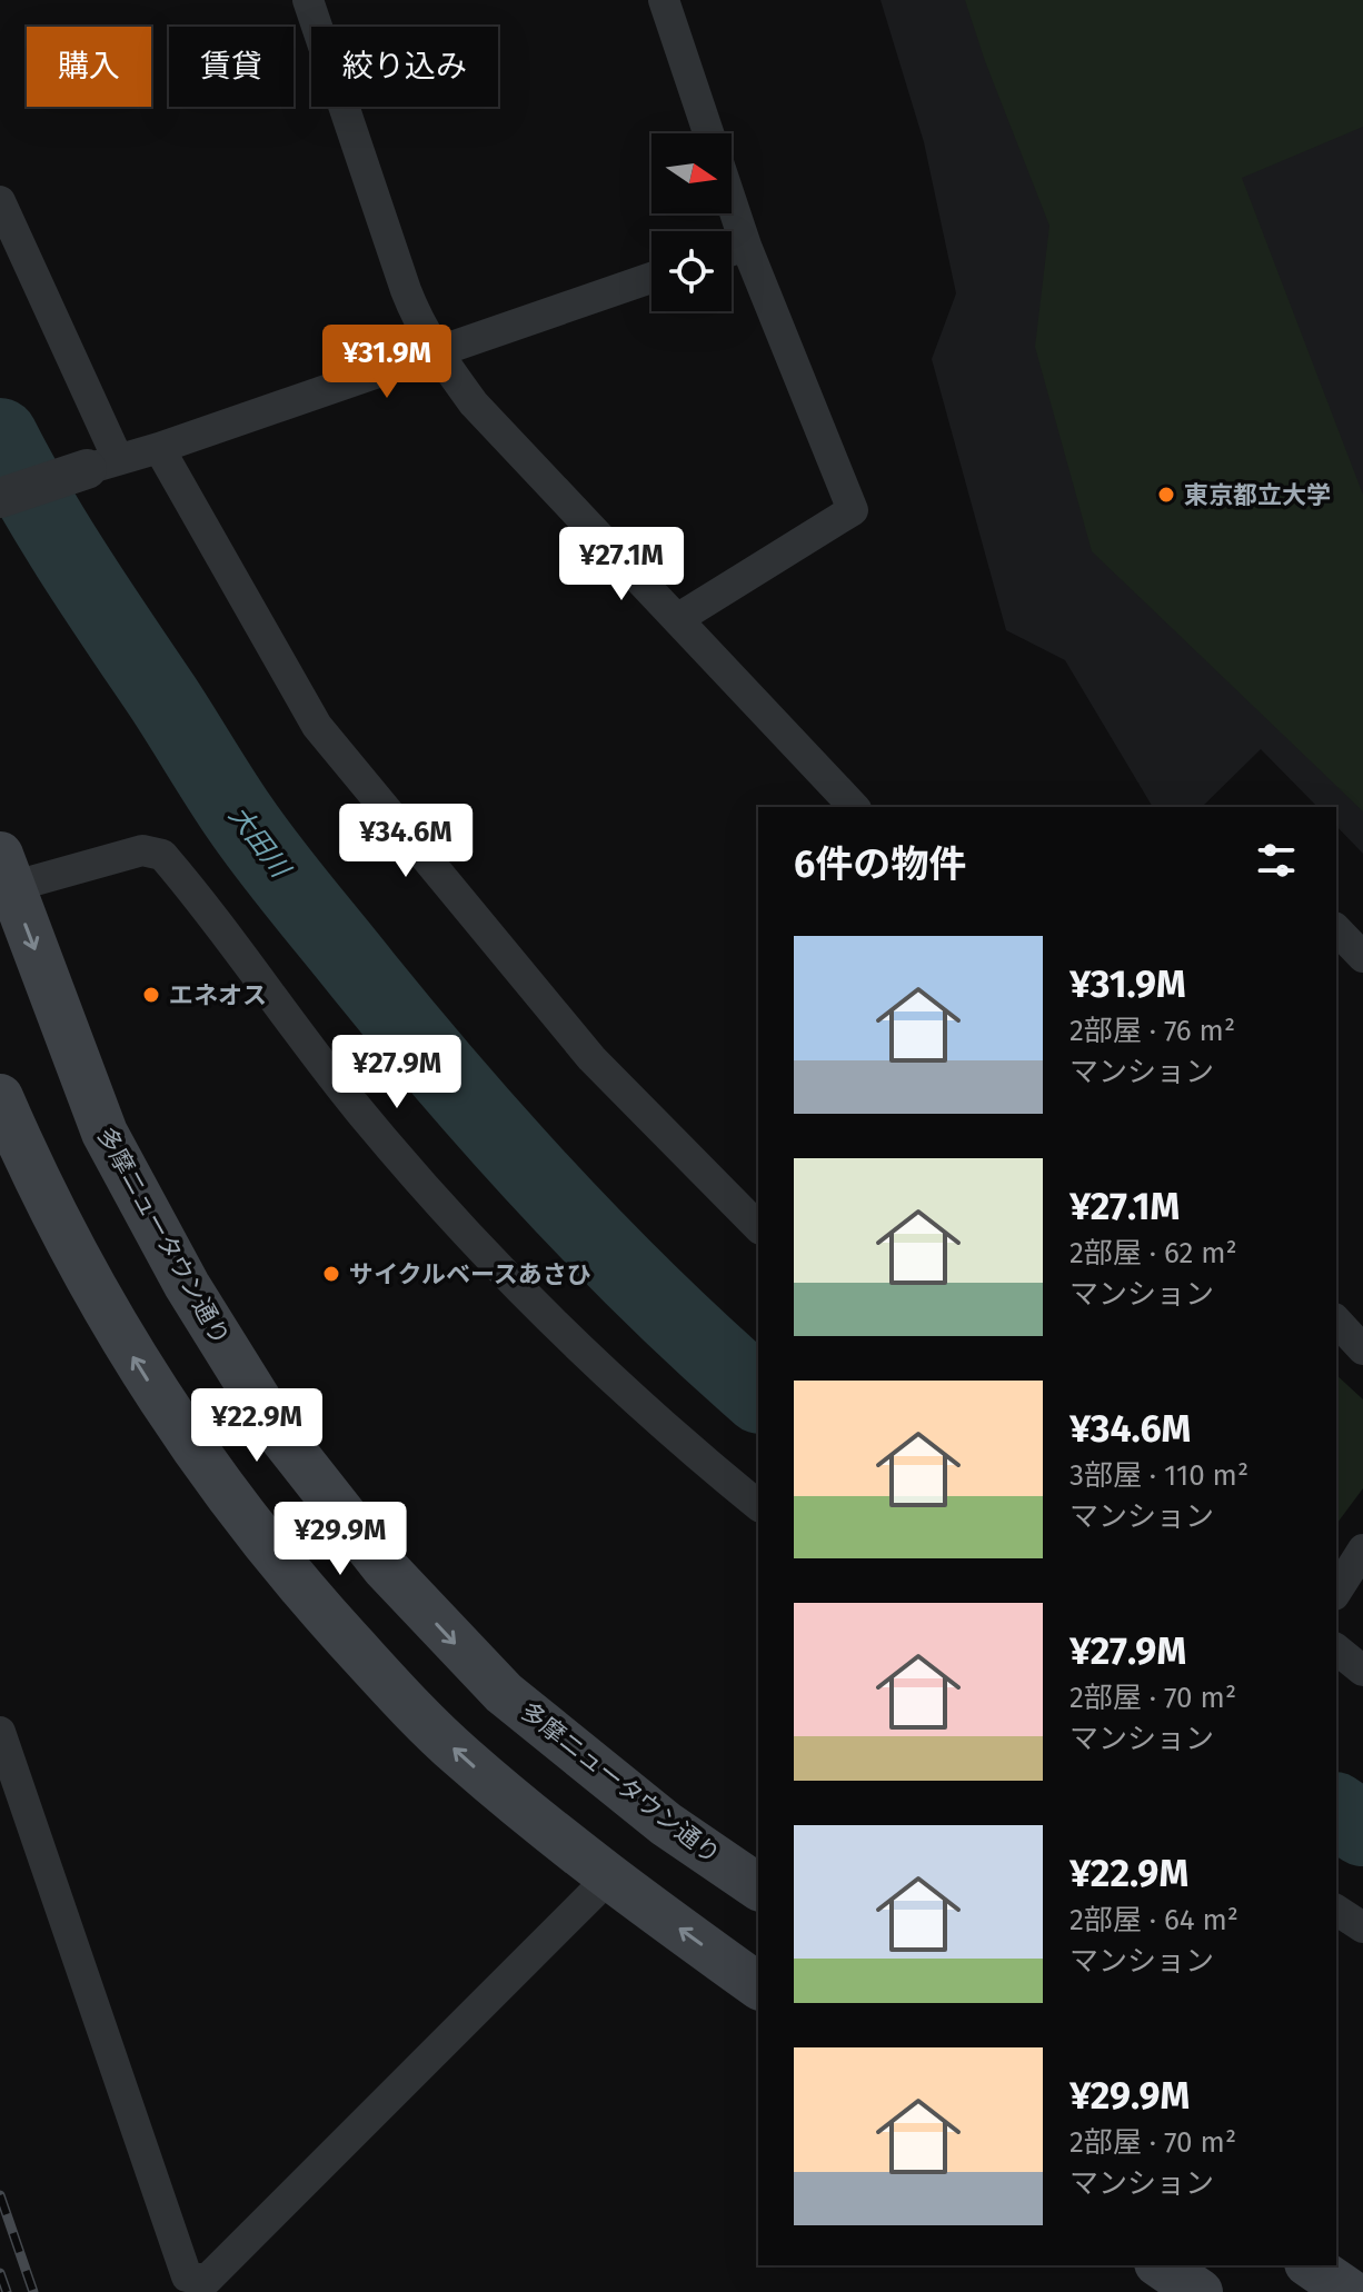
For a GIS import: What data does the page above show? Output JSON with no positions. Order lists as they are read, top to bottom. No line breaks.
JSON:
{"streets":{"main road":["多摩ニュータウン通り"]},"water":["大田川"],"places":["東京都立大学","エネオス","サイクルベースあさひ"],"north":"right","page":{"chip":["購入","賃貸","絞り込み"],"price":["¥31.9M","¥27.1M","¥34.6M","¥27.9M","¥22.9M","¥29.9M"],"heading":"6件の物件","list":[{"name":"¥31.9M","note":"2部屋 · 76 m² · マンション"},{"name":"¥27.1M","note":"2部屋 · 62 m² · マンション"},{"name":"¥34.6M","note":"3部屋 · 110 m² · マンション"},{"name":"¥27.9M","note":"2部屋 · 70 m² · マンション"},{"name":"¥22.9M","note":"2部屋 · 64 m² · マンション"},{"name":"¥29.9M","note":"2部屋 · 70 m² · マンション"}]}}
